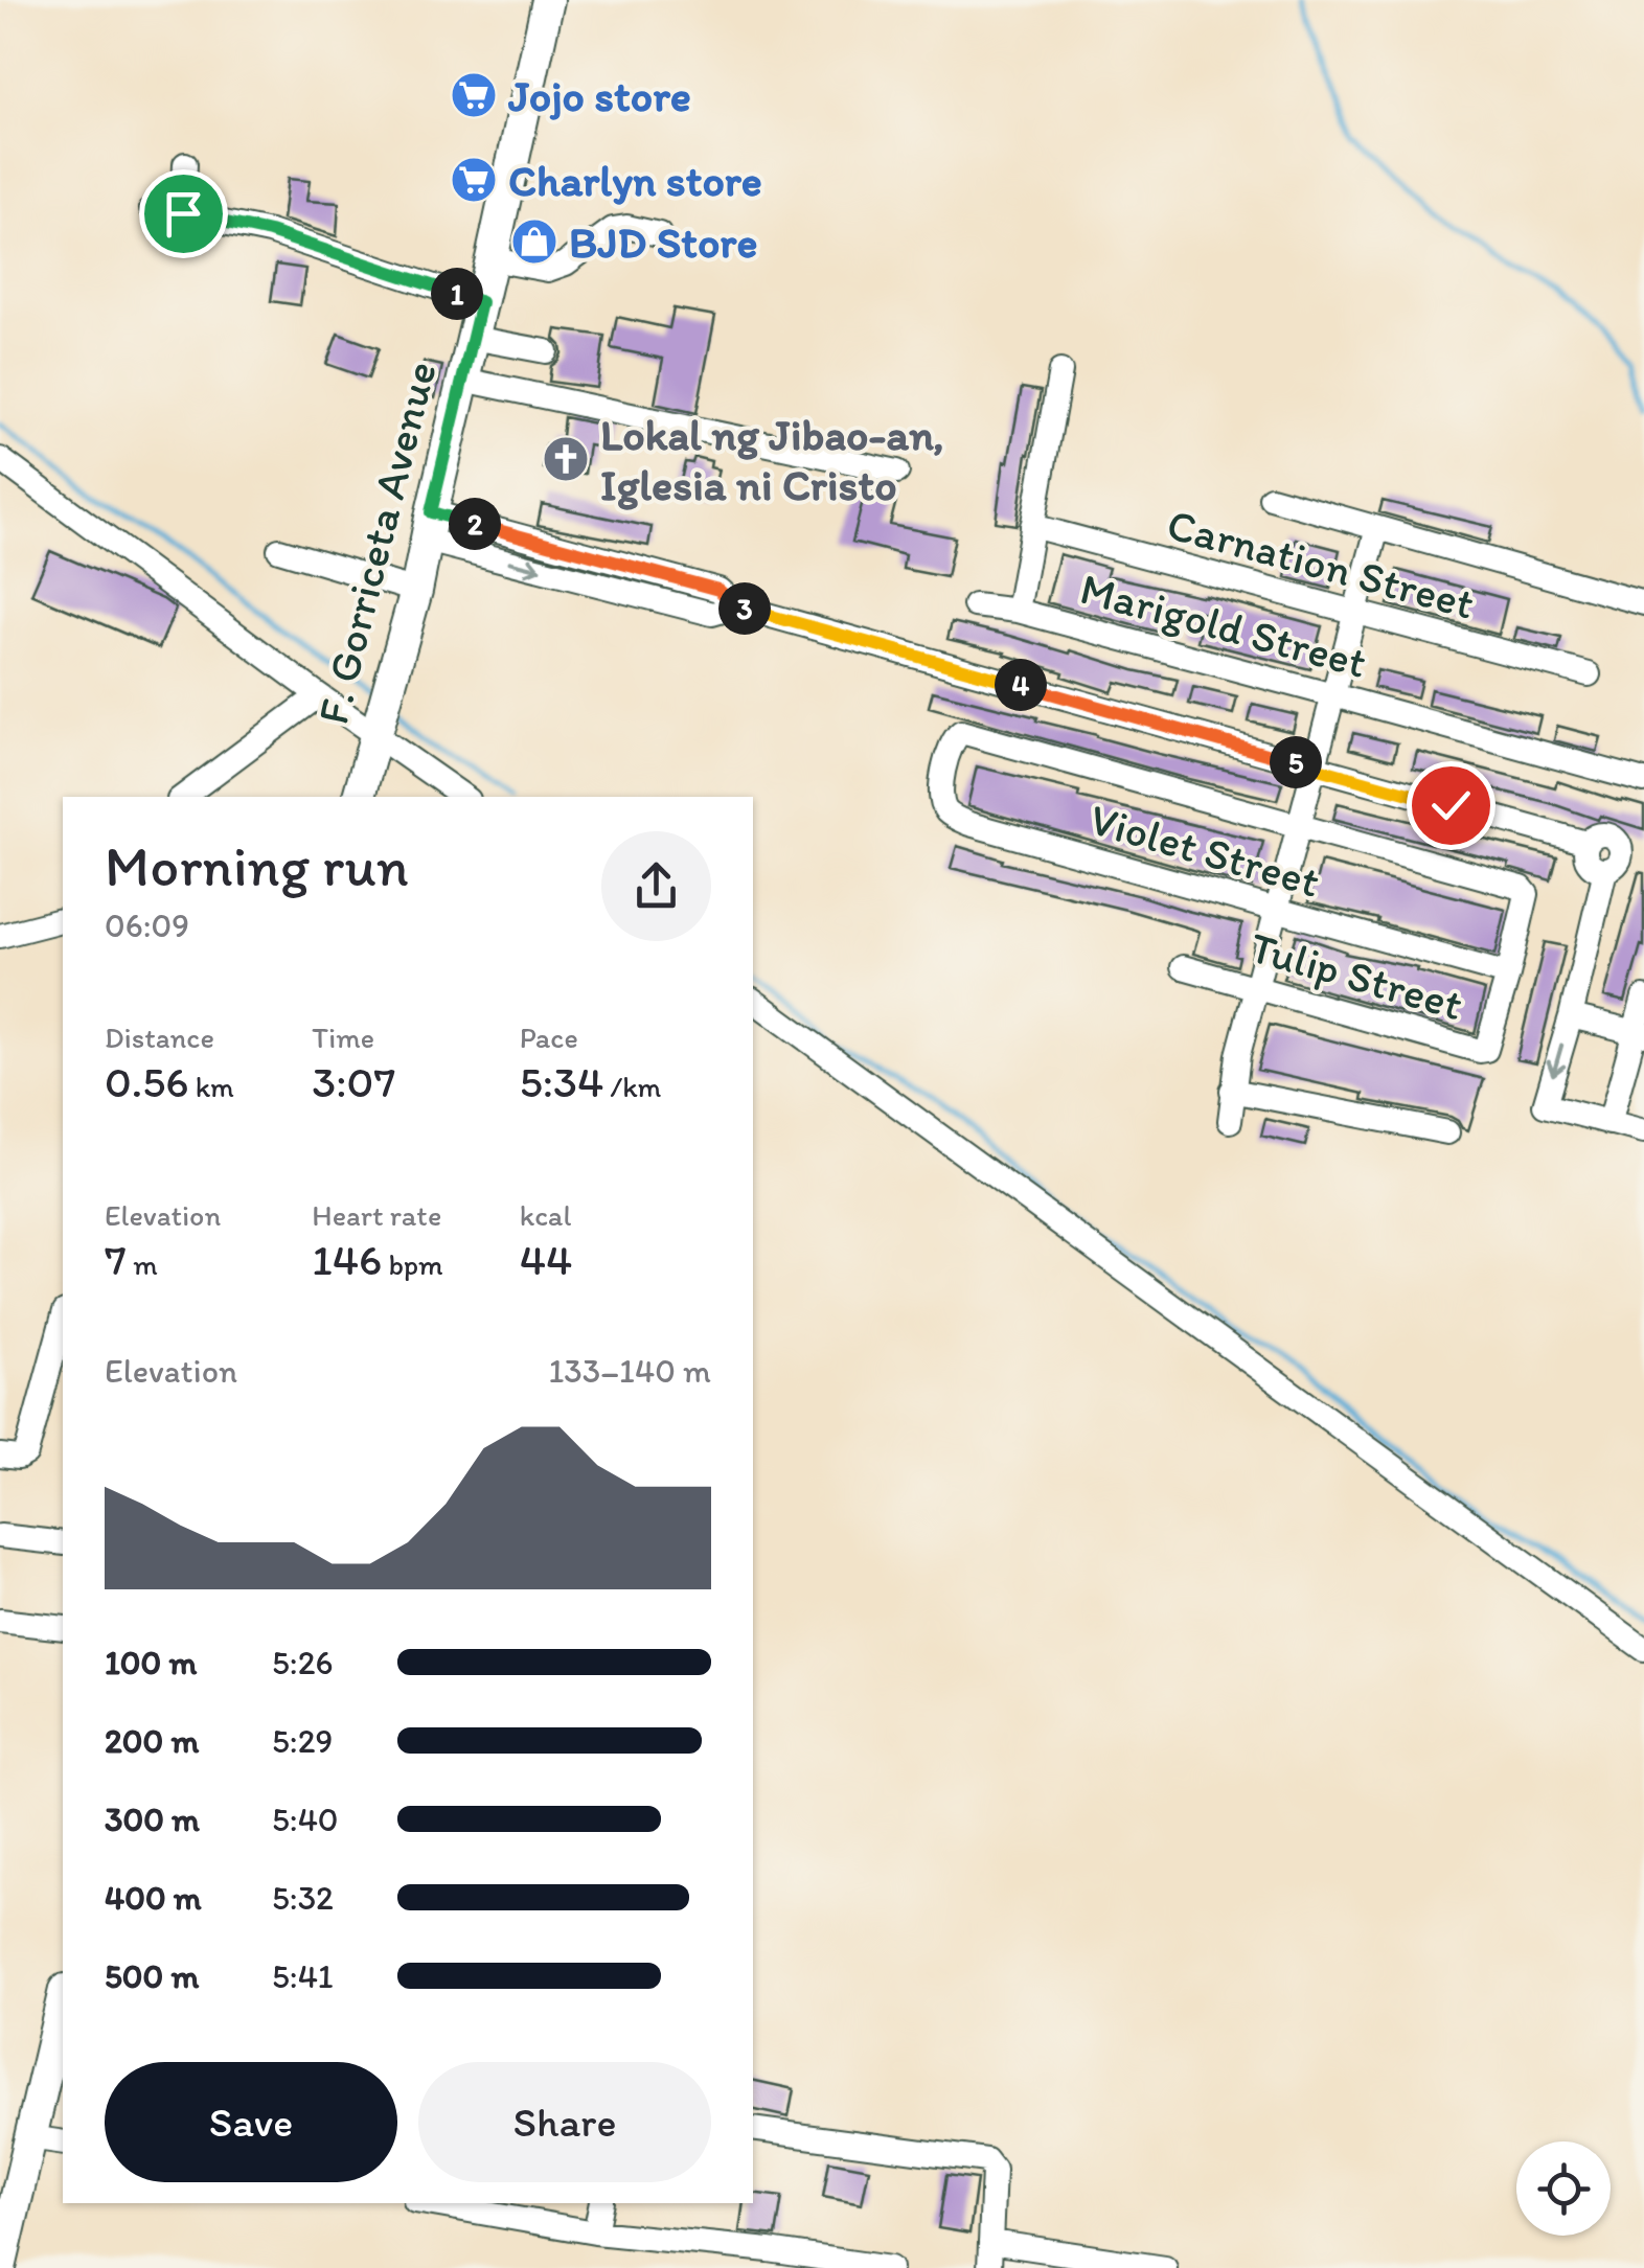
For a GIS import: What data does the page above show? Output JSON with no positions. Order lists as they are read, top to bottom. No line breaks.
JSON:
{"streets":{"main road":["F. Gorriceta Avenue"],"street":["Carnation Street","Marigold Street","Violet Street","Tulip Street"]},"crossings":[["Carnation Street","Marigold Street"],["Violet Street","Tulip Street"]],"places":{"supermarket":["Jojo store","Charlyn store"],"shop":["BJD Store"],"church":["Lokal ng Jibao-an, Iglesia ni Cristo"]},"page":{"pins":["1","2","3","4","5"],"heading":["Morning run","06:09"],"stats":[["Distance","0.56 km"],["Time","3:07"],["Pace","5:34 /km"],["Elevation","7 m"],["Heart rate","146 bpm"],["kcal","44"]],"chart":["Elevation","133–140 m"],"list":[{"name":"100 m","note":"5:26"},{"name":"200 m","note":"5:29"},{"name":"300 m","note":"5:40"},{"name":"400 m","note":"5:32"},{"name":"500 m","note":"5:41"}],"buttons":["Save","Share"]}}
